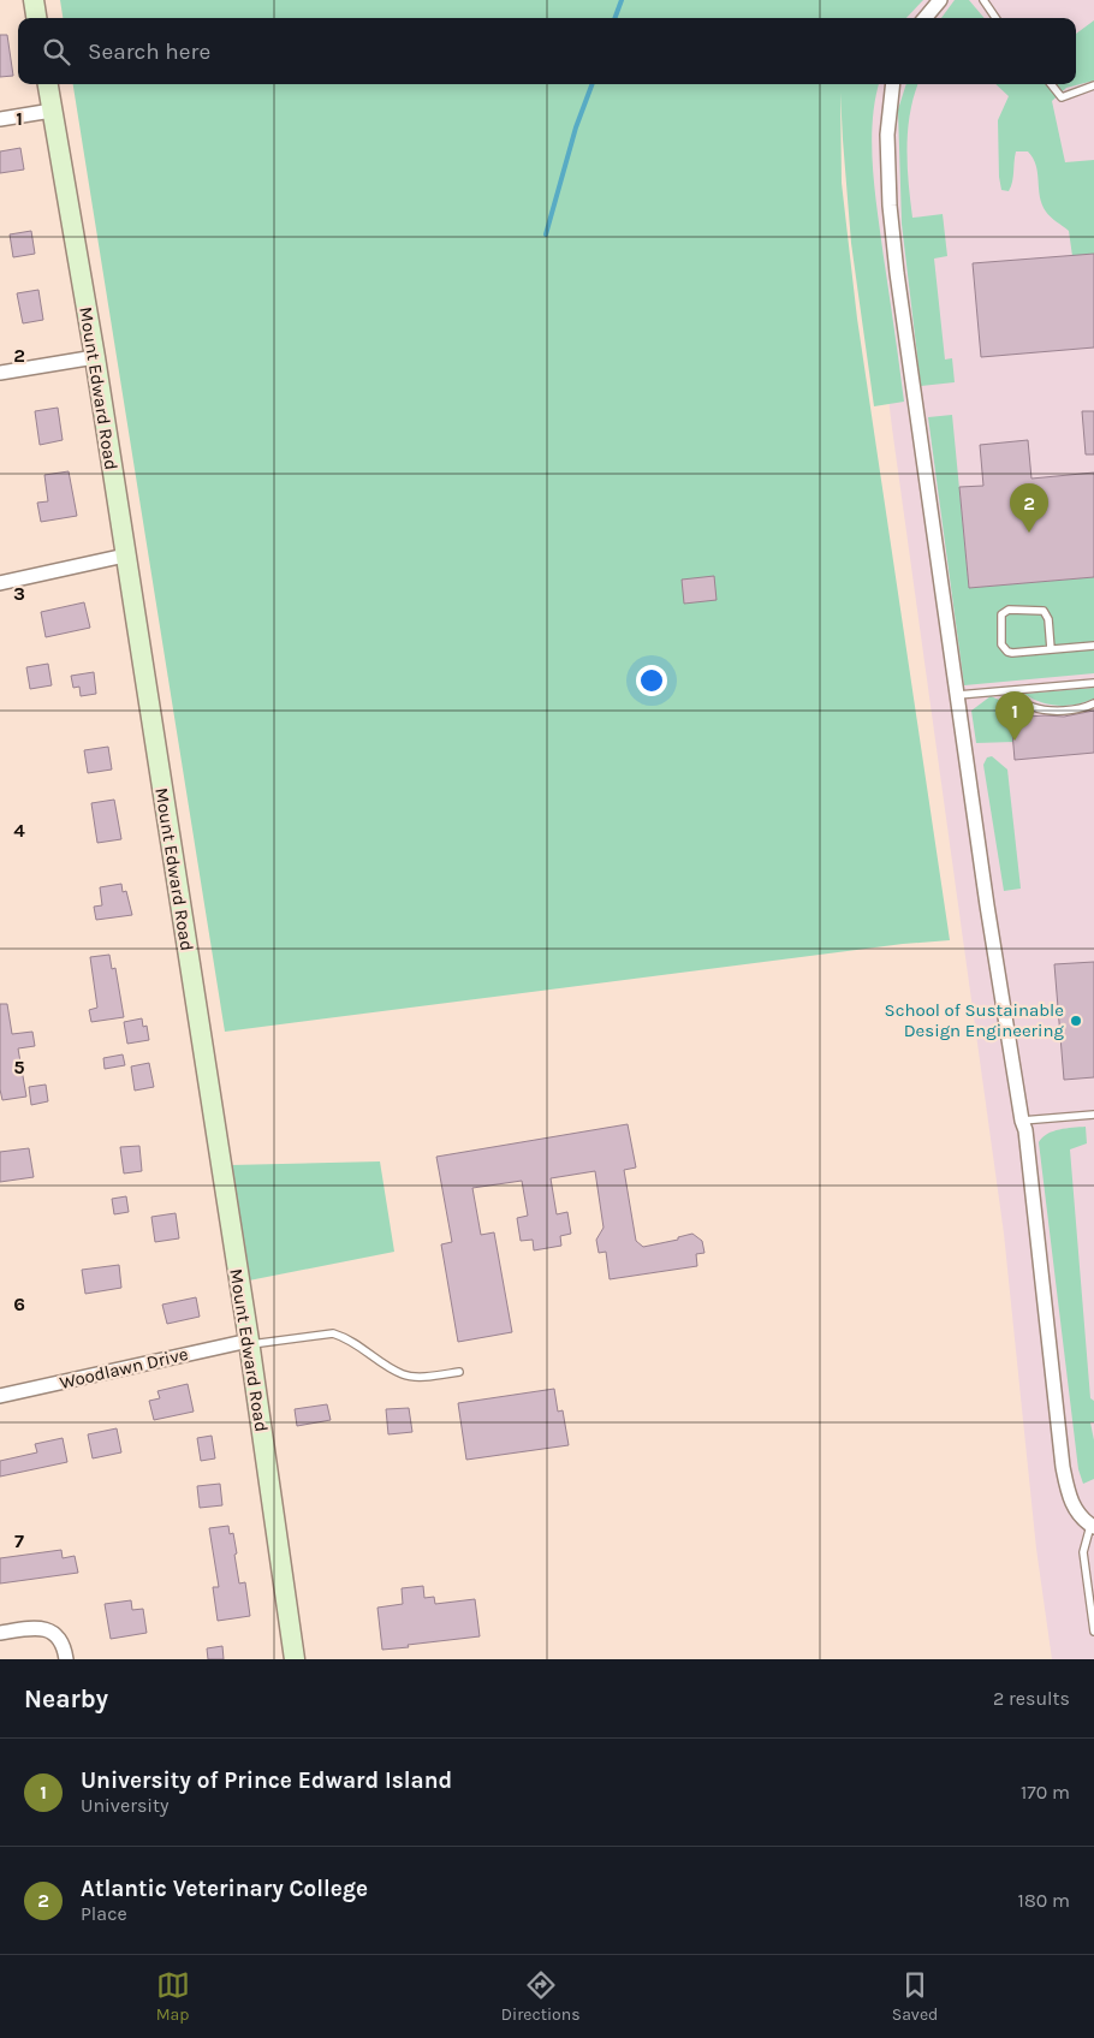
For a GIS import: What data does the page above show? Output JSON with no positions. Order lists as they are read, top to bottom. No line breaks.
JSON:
{"streets":{"street":["Mount Edward Road","Woodlawn Drive"]},"crossings":[["Mount Edward Road","Woodlawn Drive"]],"places":["School of Sustainable Design Engineering"],"page":{"search":"Search here","pins":["2","1"],"heading":["Nearby","2 results"],"list":[{"mark":"1","name":"University of Prince Edward Island","note":"University","value":"170 m"},{"mark":"2","name":"Atlantic Veterinary College","note":"Place","value":"180 m"}],"nav":["Map","Directions","Saved"]},"grid":{"rows":["1","2","3","4","5","6","7"]}}
